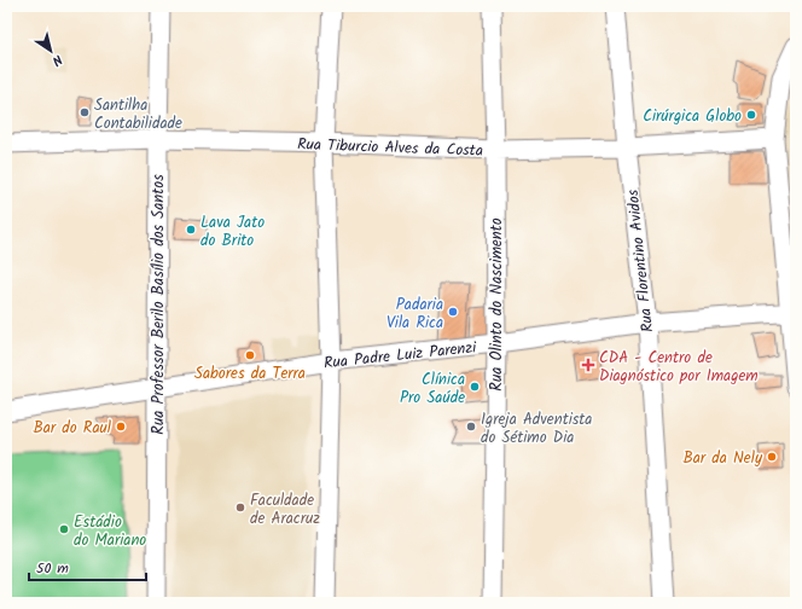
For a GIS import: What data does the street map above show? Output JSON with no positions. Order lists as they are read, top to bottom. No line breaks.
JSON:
{"streets":{"street":["Rua Tiburcio Alves da Costa","Rua Florentino Avidos","Rua Professor Berilo Basílio dos Santos","Rua Olinto do Nascimento","Rua Padre Luiz Parenzi"]},"crossings":[["Rua Tiburcio Alves da Costa","Rua Florentino Avidos"],["Rua Tiburcio Alves da Costa","Rua Professor Berilo Basílio dos Santos"],["Rua Tiburcio Alves da Costa","Rua Olinto do Nascimento"],["Rua Florentino Avidos","Rua Padre Luiz Parenzi"],["Rua Professor Berilo Basílio dos Santos","Rua Padre Luiz Parenzi"],["Rua Olinto do Nascimento","Rua Padre Luiz Parenzi"]],"places":{"other":["Santilha Contabilidade","Cirúrgica Globo","Lava Jato do Brito","Padaria Vila Rica","Sabores da Terra","Clínica Pro Saúde","Bar do Raul","Igreja Adventista do Sétimo Dia","Bar da Nely","Faculdade de Aracruz","Estádio do Mariano"],"health":["CDA - Centro de Diagnóstico por Imagem"]},"scale_bar":"50 m","north":"bottom right"}
